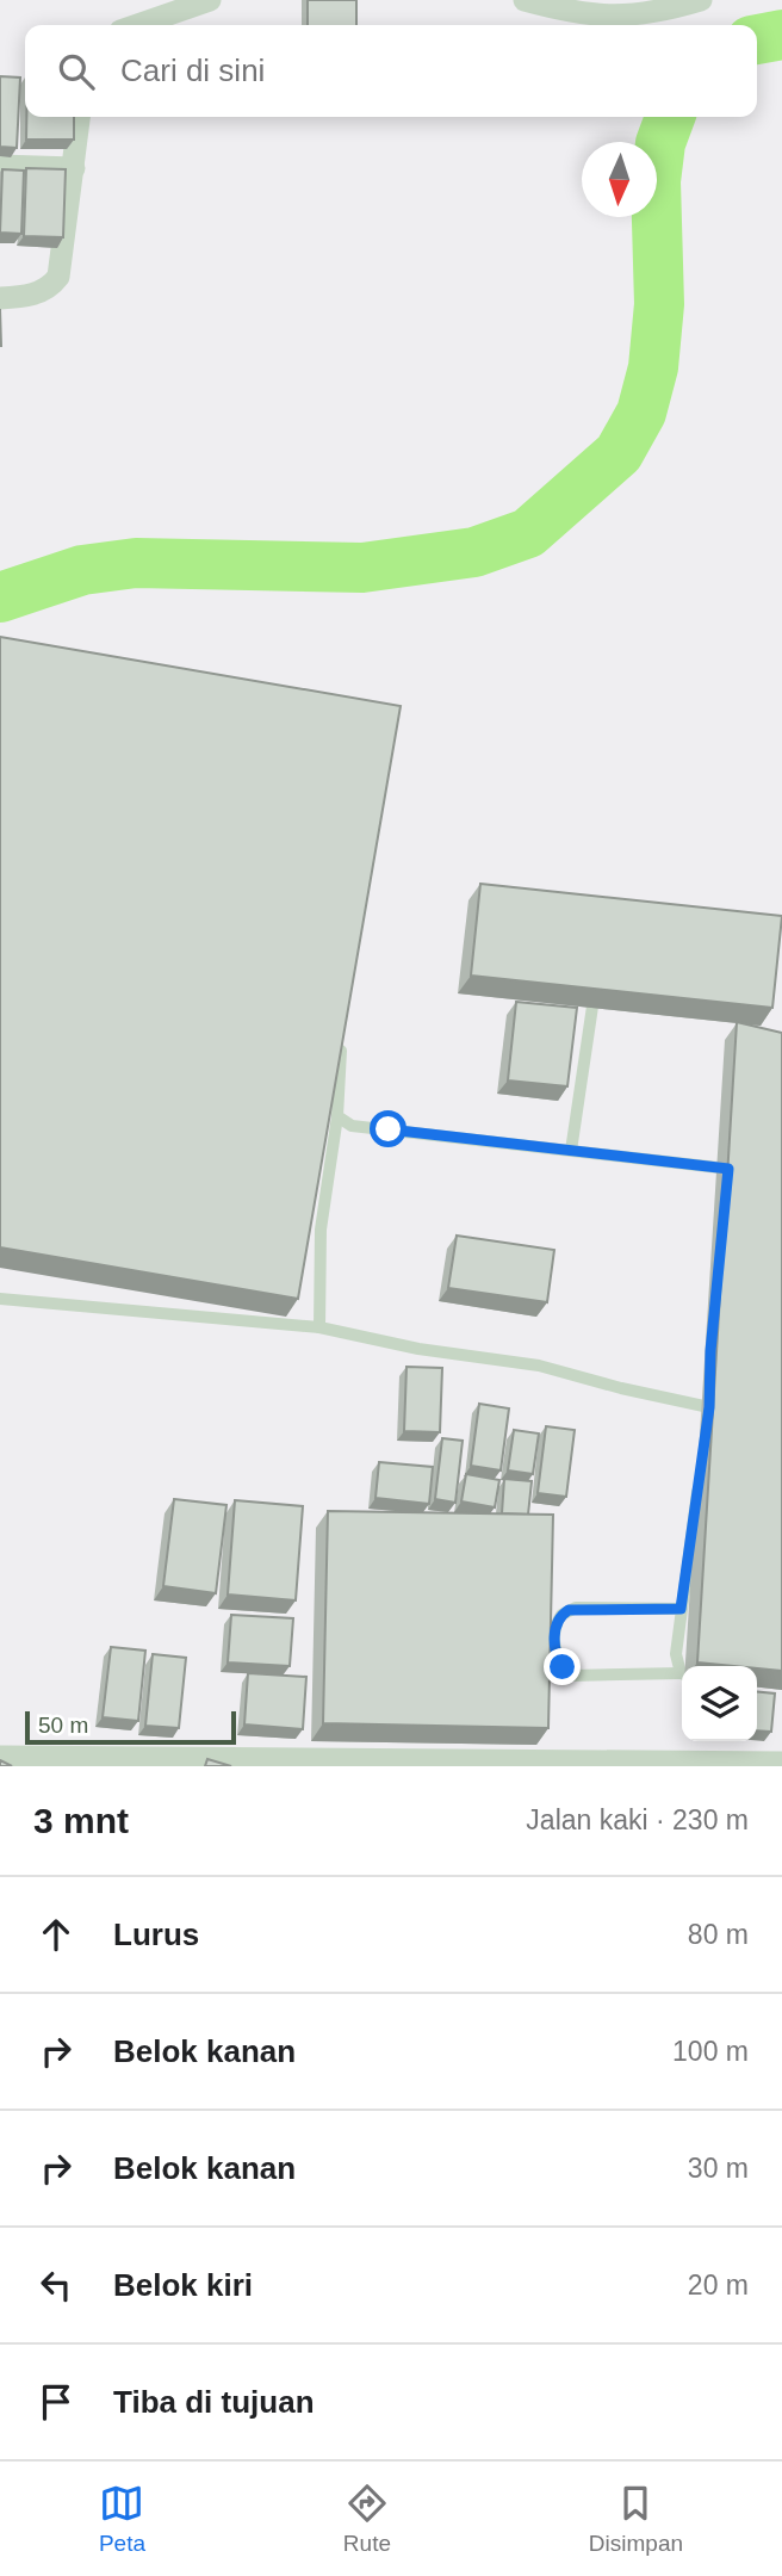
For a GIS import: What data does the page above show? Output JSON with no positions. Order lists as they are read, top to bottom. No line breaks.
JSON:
{"scale_bar":"50 m","north":"bottom","page":{"search":"Cari di sini","scale":"50 m","heading":["3 mnt","Jalan kaki · 230 m"],"list":[["Lurus","80 m"],["Belok kanan","100 m"],["Belok kanan","30 m"],["Belok kiri","20 m"],"Tiba di tujuan"],"nav":["Peta","Rute","Disimpan"]}}
